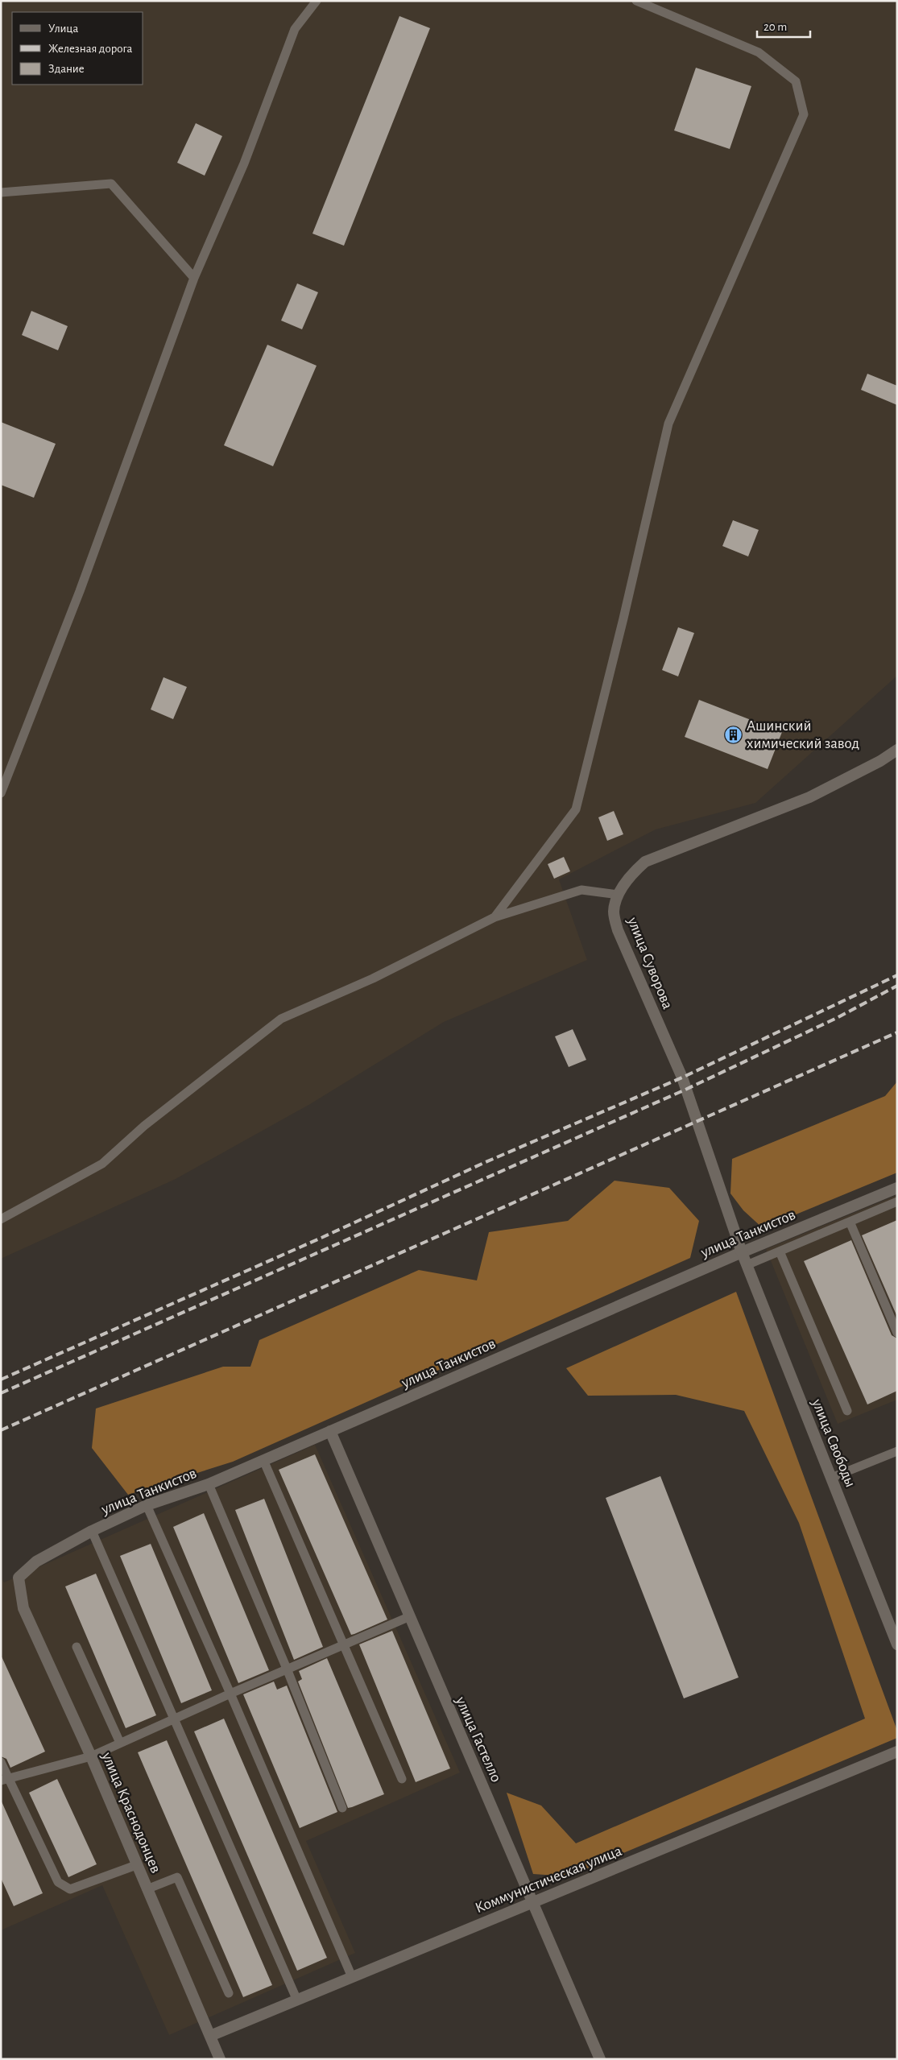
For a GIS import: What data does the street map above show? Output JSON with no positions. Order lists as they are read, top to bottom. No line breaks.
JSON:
{"streets":{"street":["улица Суворова","улица Танкистов","улица Свободы","улица Гастелло","улица Краснодонцев","Коммунистическая улица"]},"crossings":[["улица Суворова","улица Танкистов"],["улица Суворова","улица Свободы"],["улица Танкистов","улица Свободы"],["улица Танкистов","улица Гастелло"],["улица Танкистов","улица Краснодонцев"],["улица Гастелло","Коммунистическая улица"],["улица Краснодонцев","Коммунистическая улица"]],"places":{"building":["Ашинский химический завод"]},"legend":["Улица","Железная дорога","Здание"],"scale_bar":"20 m"}
